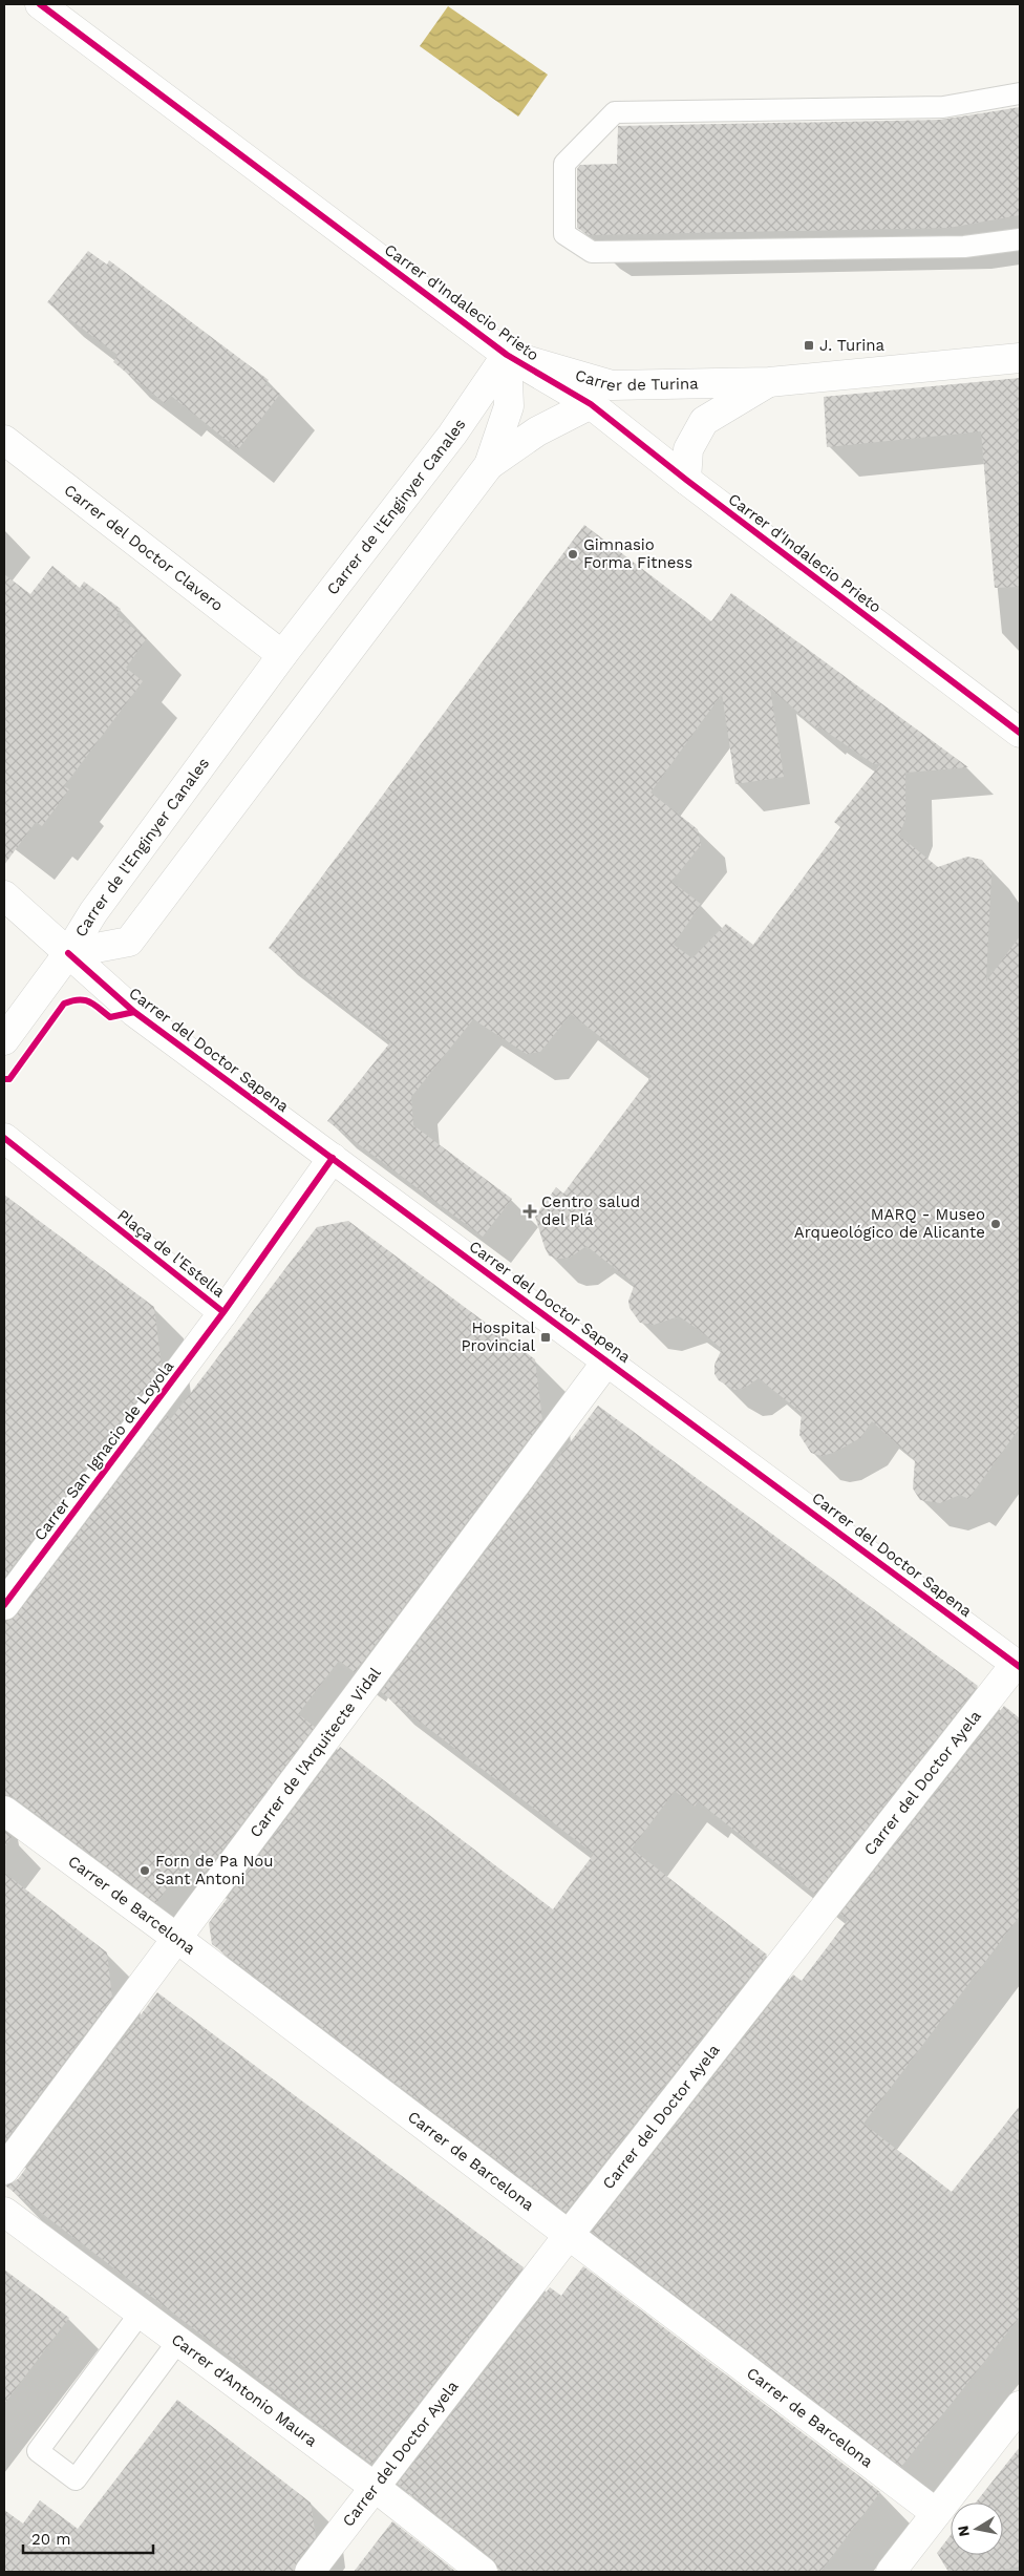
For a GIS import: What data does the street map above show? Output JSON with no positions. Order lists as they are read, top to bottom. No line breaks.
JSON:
{"streets":{"street":["Carrer d'Indalecio Prieto","Carrer de Turina","Carrer de l'Enginyer Canales","Carrer del Doctor Clavero","Carrer del Doctor Sapena","Plaça de l'Estella","Carrer San Ignacio de Loyola","Carrer de l'Arquitecte Vidal","Carrer del Doctor Ayela","Carrer de Barcelona","Carrer d'Antonio Maura"]},"crossings":[["Carrer d'Indalecio Prieto","Carrer de Turina"],["Carrer d'Indalecio Prieto","Carrer de l'Enginyer Canales"],["Carrer de Turina","Carrer de l'Enginyer Canales"],["Carrer de l'Enginyer Canales","Carrer del Doctor Clavero"],["Carrer de l'Enginyer Canales","Carrer del Doctor Sapena"],["Carrer del Doctor Sapena","Plaça de l'Estella"],["Carrer del Doctor Sapena","Carrer de l'Arquitecte Vidal"],["Carrer del Doctor Sapena","Carrer del Doctor Ayela"],["Plaça de l'Estella","Carrer San Ignacio de Loyola"],["Carrer de l'Arquitecte Vidal","Carrer de Barcelona"],["Carrer del Doctor Ayela","Carrer de Barcelona"],["Carrer del Doctor Ayela","Carrer d'Antonio Maura"]],"places":{"transit":["J. Turina","Hospital Provincial"],"other":["Gimnasio Forma Fitness","MARQ - Museo Arqueológico de Alicante","Forn de Pa Nou Sant Antoni"],"health":["Centro salud del Plá"]},"scale_bar":"20 m","north":"left"}
